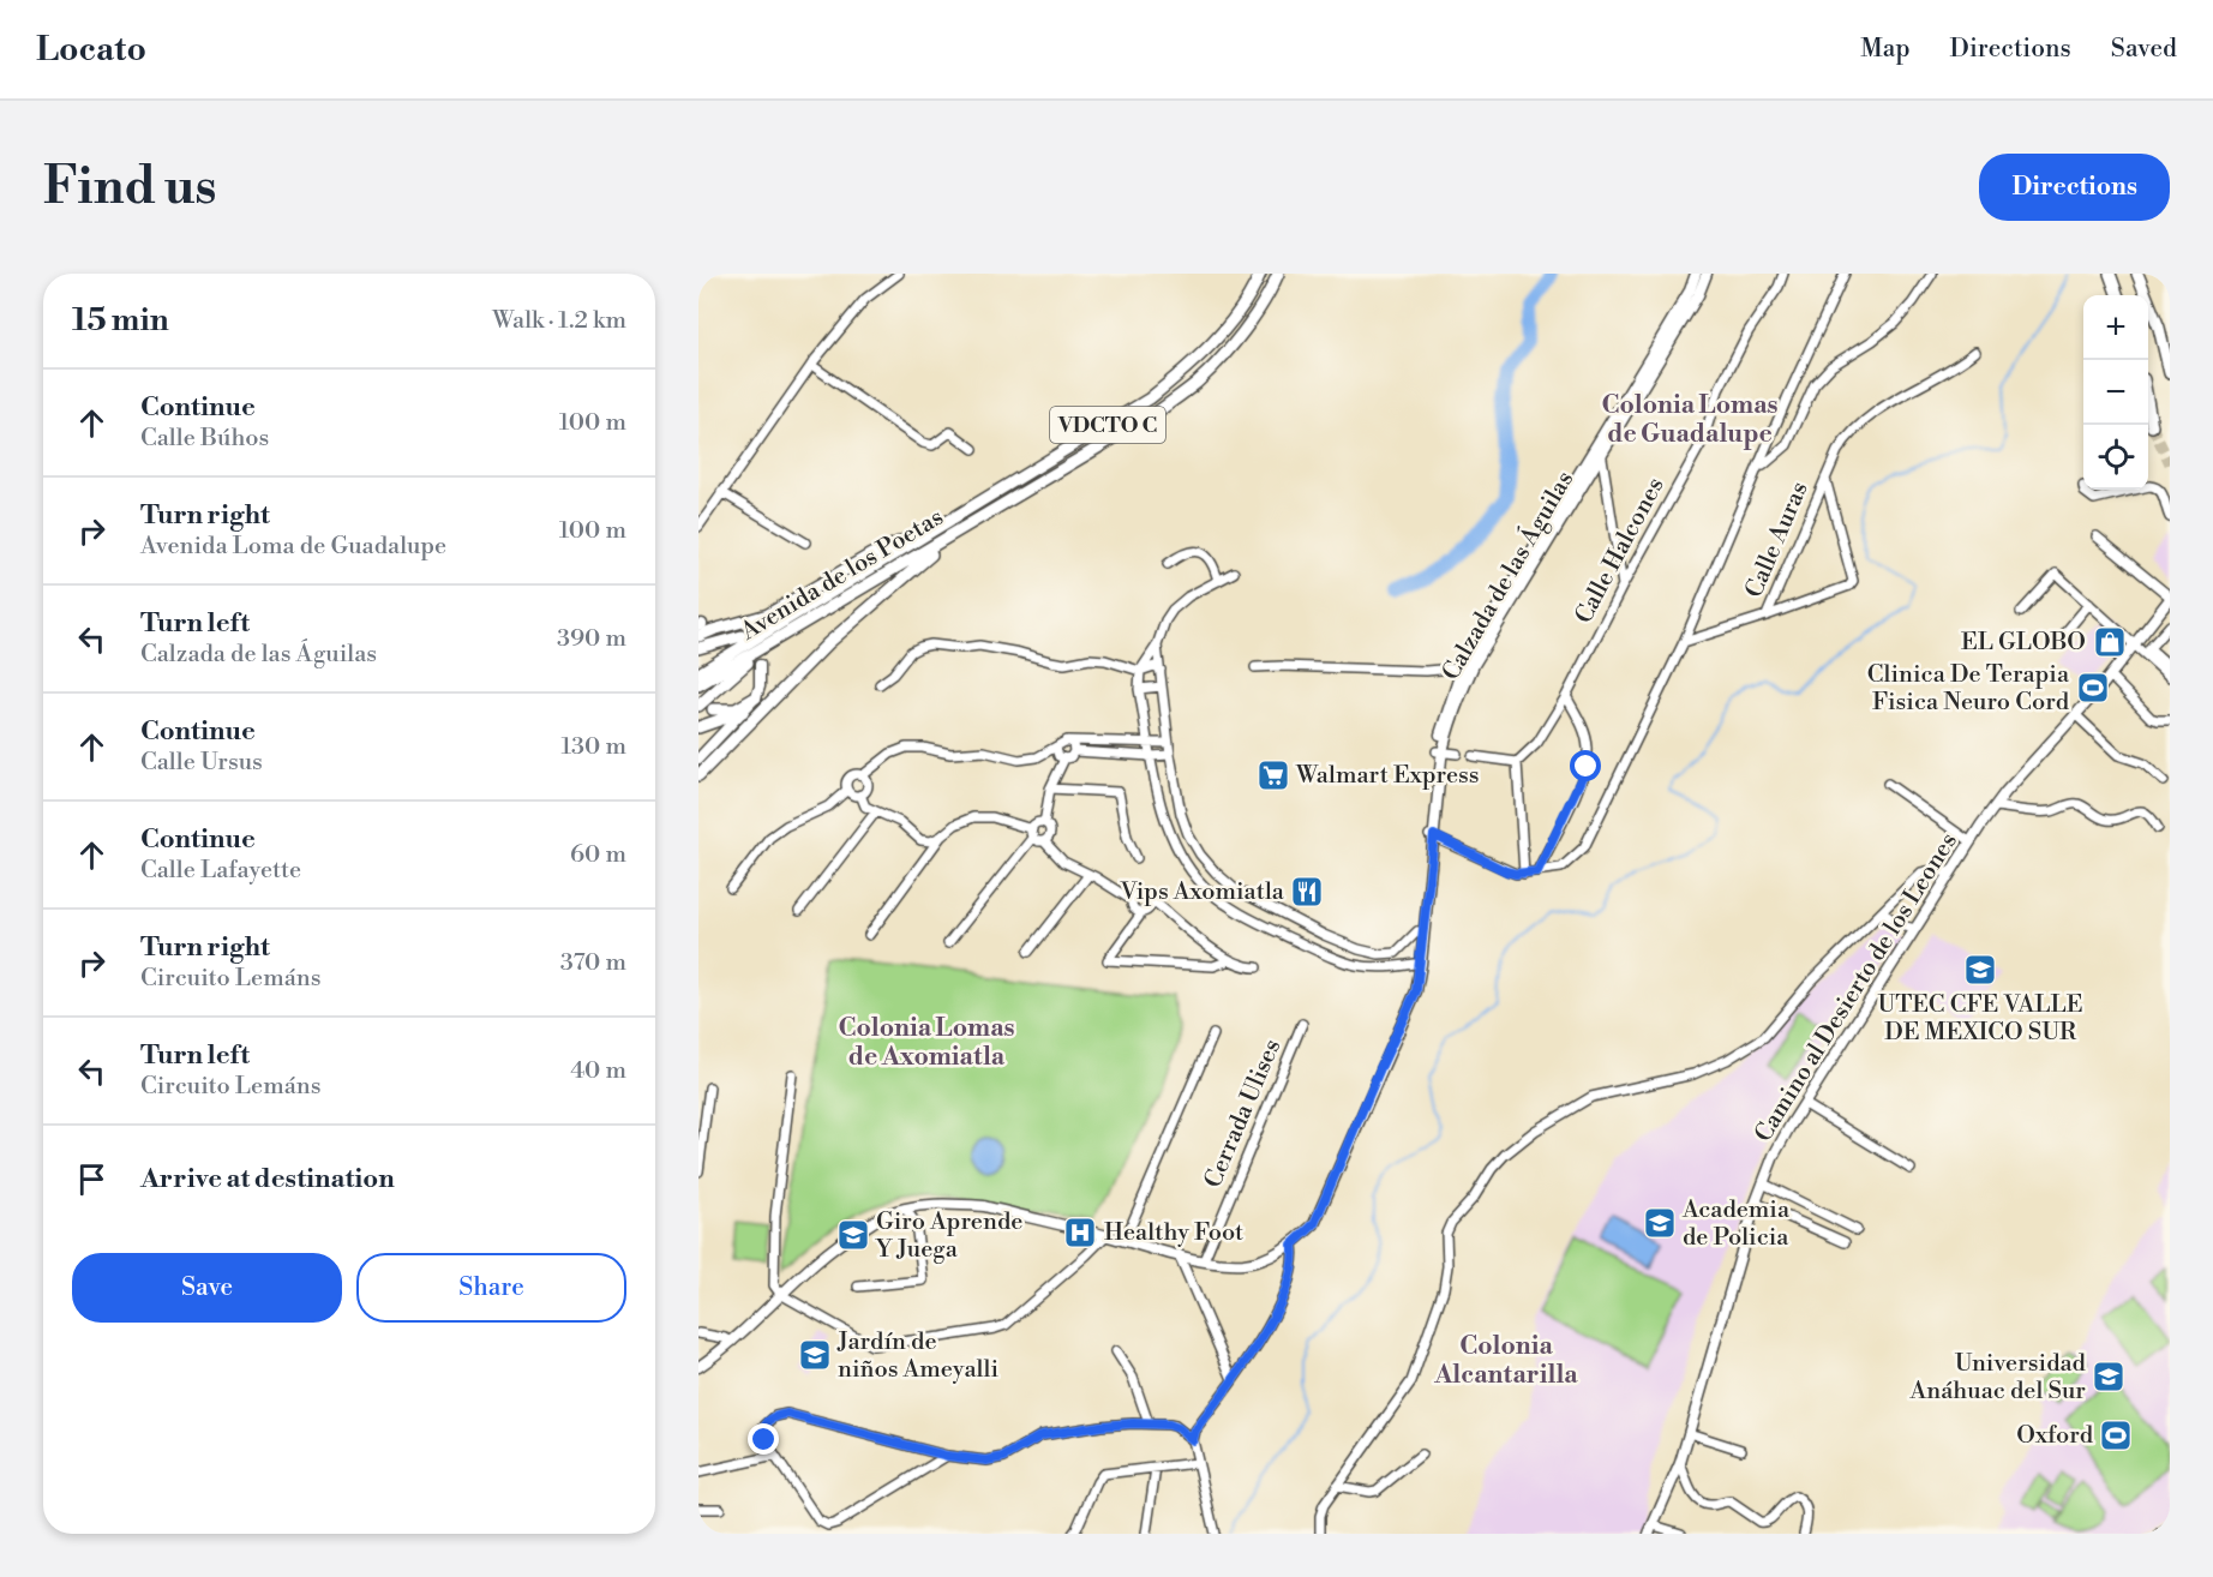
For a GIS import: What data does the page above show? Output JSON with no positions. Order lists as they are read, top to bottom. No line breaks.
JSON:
{"streets":{"highway":["VDCTO C","Avenida de los Poetas"],"main road":["Calzada de las Águilas","Camino al Desierto de los Leones"],"street":["Calle Auras","Calle Halcones","Cerrada Ulises"]},"crossings":[["VDCTO C","Avenida de los Poetas"],["Calzada de las Águilas","Cerrada Ulises"]],"districts":["Colonia Lomas de Guadalupe","Colonia Lomas de Axomiatla","Colonia Alcantarilla"],"places":{"shop":["EL GLOBO"],"sports":["Clinica De Terapia Fisica Neuro Cord","Oxford"],"supermarket":["Walmart Express"],"restaurant":["Vips Axomiatla"],"school or university":["UTEC CFE VALLE DE MEXICO SUR","Academia de Policia","Giro Aprende Y Juega","Jardín de niños Ameyalli","Universidad Anáhuac del Sur"],"hospital":["Healthy Foot"]},"page":{"header":"Locato","nav":["Map","Directions","Saved"],"buttons":["Directions",["Save","Share"]],"title":"Find us","heading":["15 min","Walk · 1.2 km"],"map_buttons":["+","−"],"list":[["Continue","Calle Búhos","100 m"],["Turn right","Avenida Loma de Guadalupe","100 m"],["Turn left","Calzada de las Águilas","390 m"],["Continue","Calle Ursus","130 m"],["Continue","Calle Lafayette","60 m"],["Turn right","Circuito Lemáns","370 m"],["Turn left","Circuito Lemáns","40 m"],"Arrive at destination"]}}
